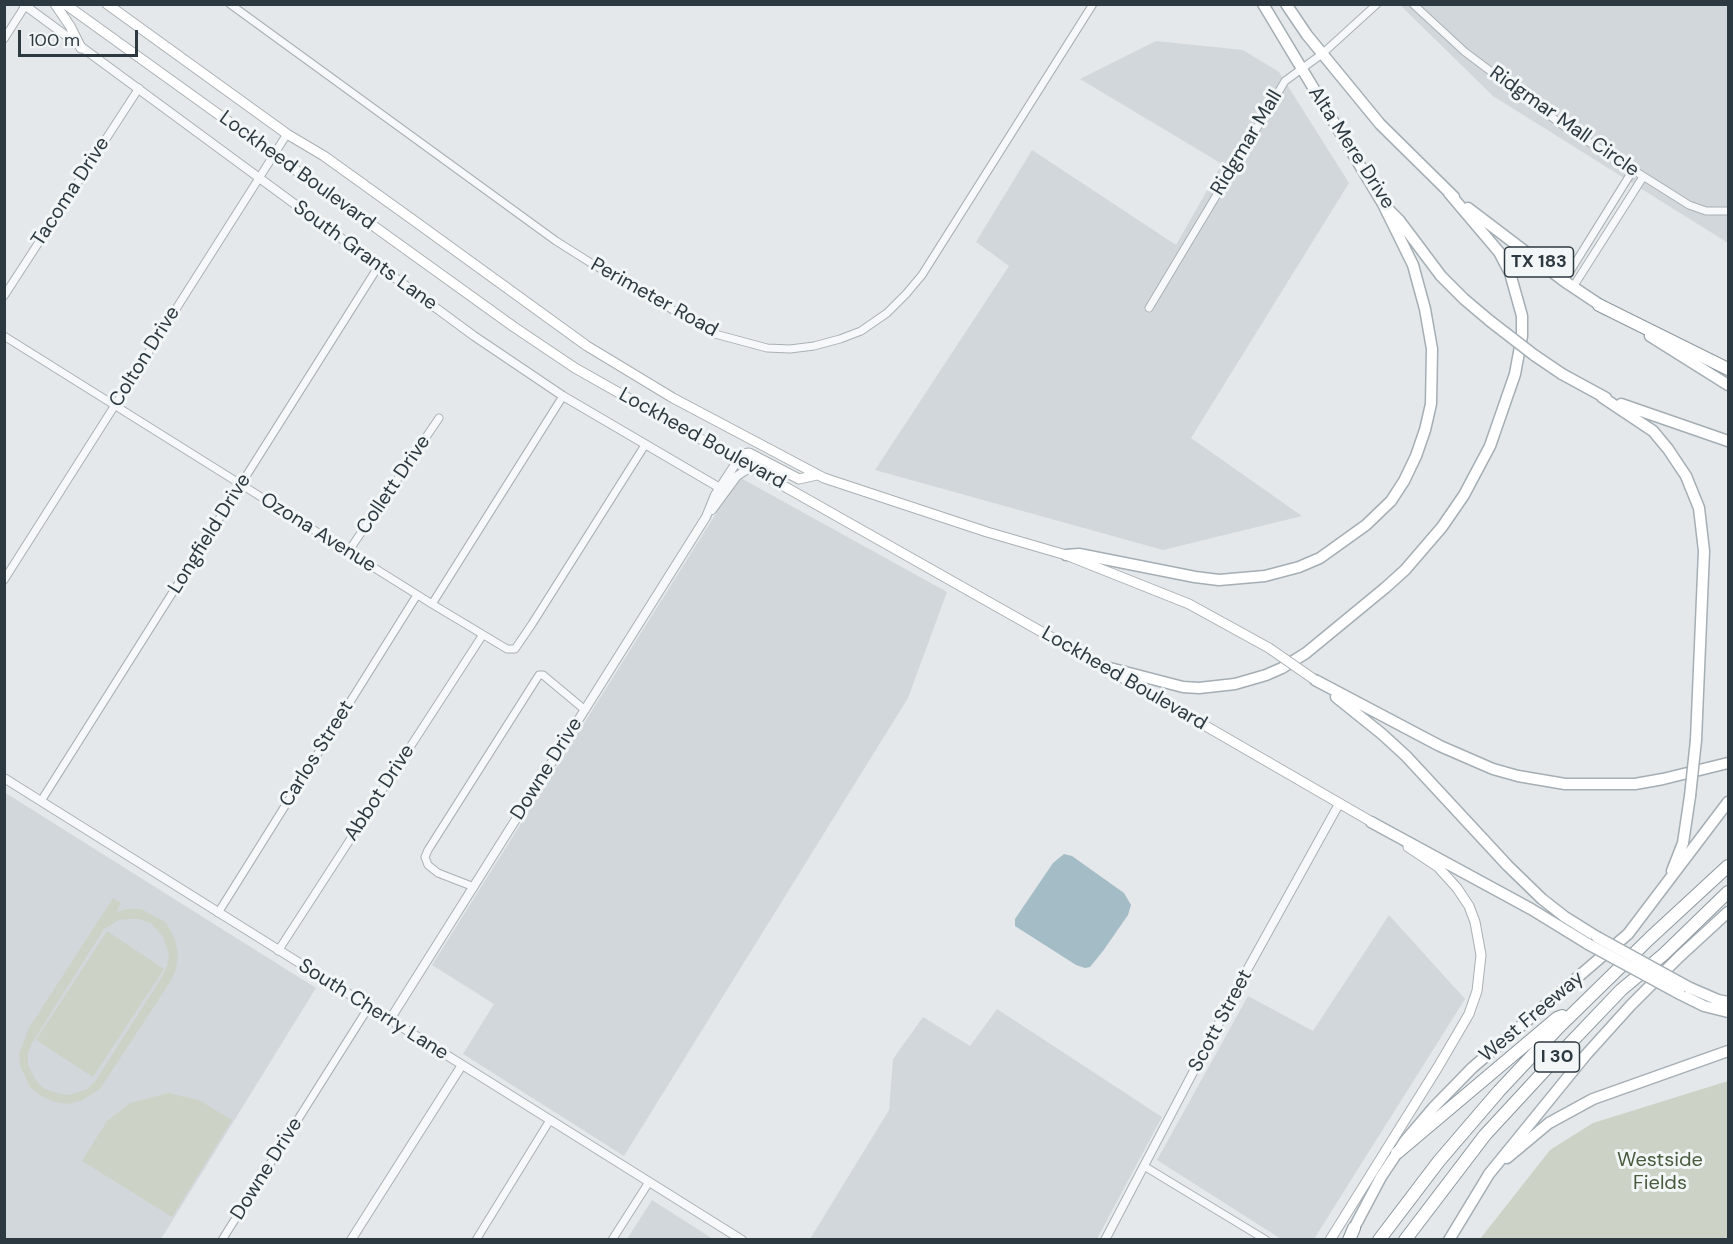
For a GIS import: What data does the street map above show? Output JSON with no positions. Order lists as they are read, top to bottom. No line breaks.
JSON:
{"streets":{"highway":["West Freeway","I 30"],"main road":["Alta Mere Drive","Lockheed Boulevard","TX 183"],"street":["Ridgmar Mall Circle","Ridgmar Mall","Tacoma Drive","South Grants Lane","Perimeter Road","Colton Drive","Collett Drive","Ozona Avenue","Longfield Drive","Carlos Street","Downe Drive","Abbot Drive","South Cherry Lane","Scott Street"]},"crossings":[["Ridgmar Mall","Alta Mere Drive"],["Lockheed Boulevard","Colton Drive"],["Lockheed Boulevard","Downe Drive"],["Lockheed Boulevard","Scott Street"],["Tacoma Drive","South Grants Lane"],["South Grants Lane","Colton Drive"],["South Grants Lane","Ozona Avenue"],["South Grants Lane","Longfield Drive"],["South Grants Lane","Downe Drive"],["Colton Drive","Ozona Avenue"],["Collett Drive","Ozona Avenue"],["Ozona Avenue","Longfield Drive"],["Ozona Avenue","Carlos Street"],["Ozona Avenue","Abbot Drive"],["Longfield Drive","South Cherry Lane"],["Carlos Street","South Cherry Lane"],["Downe Drive","South Cherry Lane"],["Abbot Drive","South Cherry Lane"]],"parks":["Westside Fields"],"scale_bar":"100 m"}
